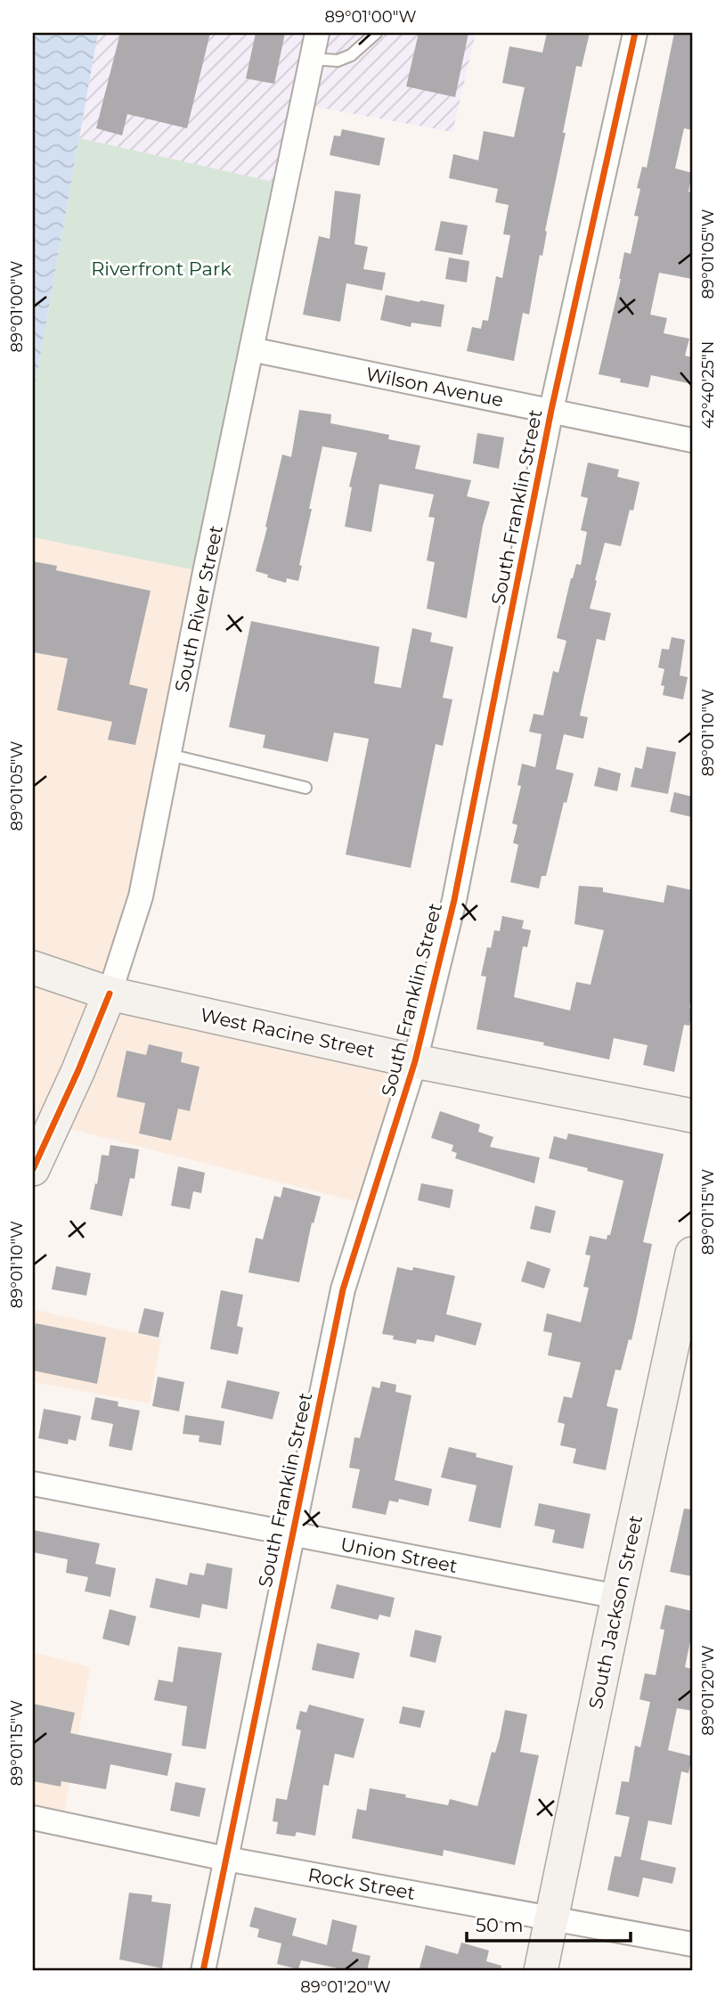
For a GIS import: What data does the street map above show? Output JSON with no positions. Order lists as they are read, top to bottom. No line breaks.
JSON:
{"streets":{"main road":["South River Street","West Racine Street","South Jackson Street"],"street":["Wilson Avenue","South Franklin Street","Union Street","Rock Street"]},"crossings":[["Wilson Avenue","South Franklin Street"],["Wilson Avenue","South River Street"],["South Franklin Street","West Racine Street"],["South Franklin Street","Union Street"],["South Franklin Street","Rock Street"],["South River Street","West Racine Street"],["Union Street","South Jackson Street"],["South Jackson Street","Rock Street"]],"parks":["Riverfront Park"],"scale_bar":"50 m","coordinates":["89°01'00\"W","89°01'05\"W","42°40'25\"N","89°01'10\"W","89°01'15\"W","89°01'20\"W"]}
